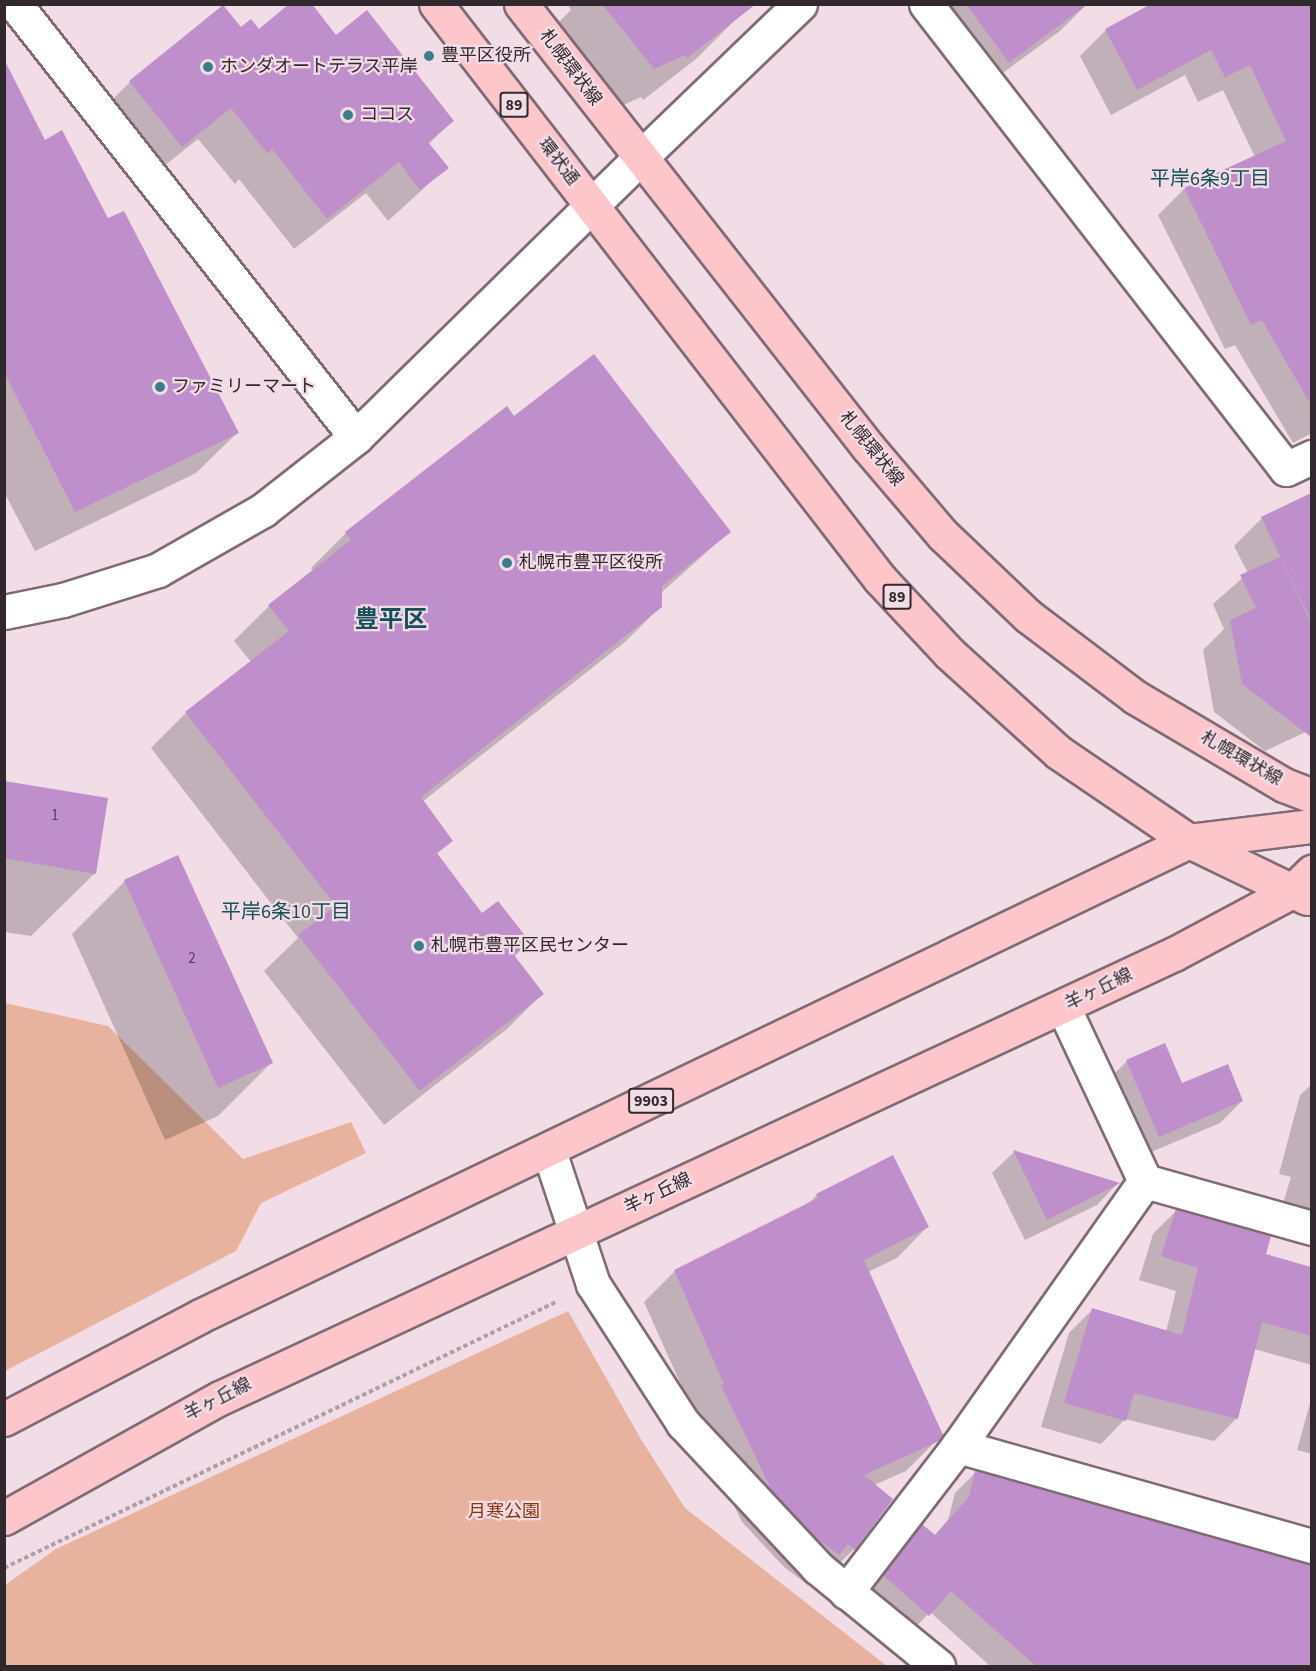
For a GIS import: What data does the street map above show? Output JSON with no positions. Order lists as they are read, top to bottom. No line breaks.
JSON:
{"streets":{"main road":["札幌環状線","89","環状通","羊ヶ丘線","9903"]},"crossings":[["89","環状通"],["89","羊ヶ丘線"],["89","9903"]],"districts":["平岸6条9丁目","豊平区","平岸6条10丁目"],"parks":["月寒公園"],"places":["豊平区役所","ホンダオートテラス平岸","ココス","ファミリーマート","札幌市豊平区役所","札幌市豊平区民センター"],"house_numbers":["1","2"]}
